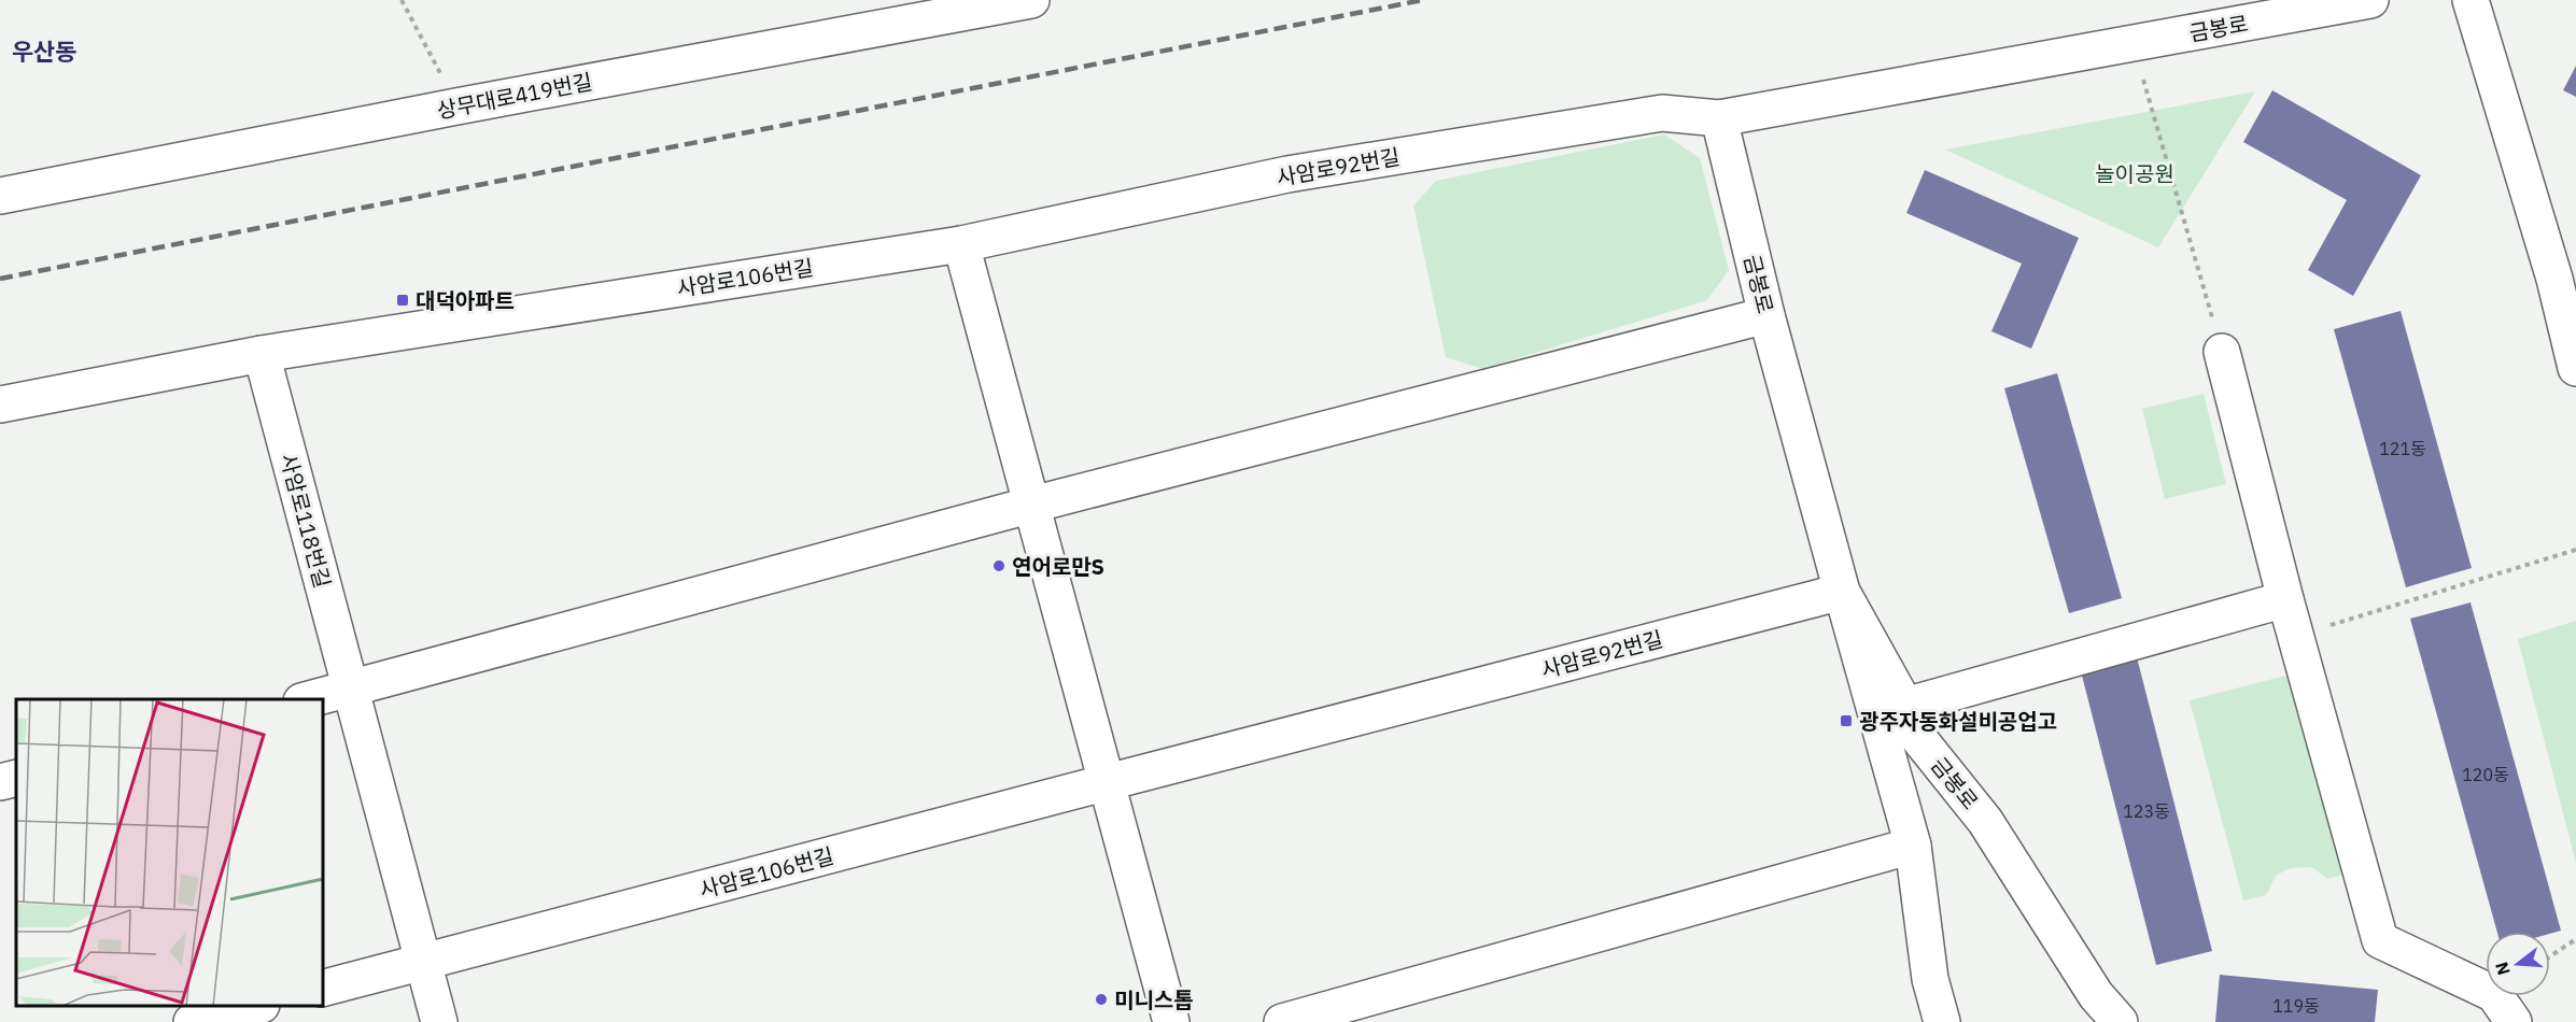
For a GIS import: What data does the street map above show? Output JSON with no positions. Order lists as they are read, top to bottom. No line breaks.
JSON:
{"streets":{"street":["금봉로","상무대로419번길","사암로92번길","사암로106번길","사암로118번길"]},"crossings":[["금봉로","사암로92번길"],["사암로92번길","사암로106번길"],["사암로106번길","사암로118번길"]],"districts":["우산동"],"parks":["놀이공원"],"places":{"transit":["대덕아파트","광주자동화설비공업고"],"other":["연어로만S","미니스톱"]},"house_numbers":["121동","120동","123동","119동"],"north":"left"}
